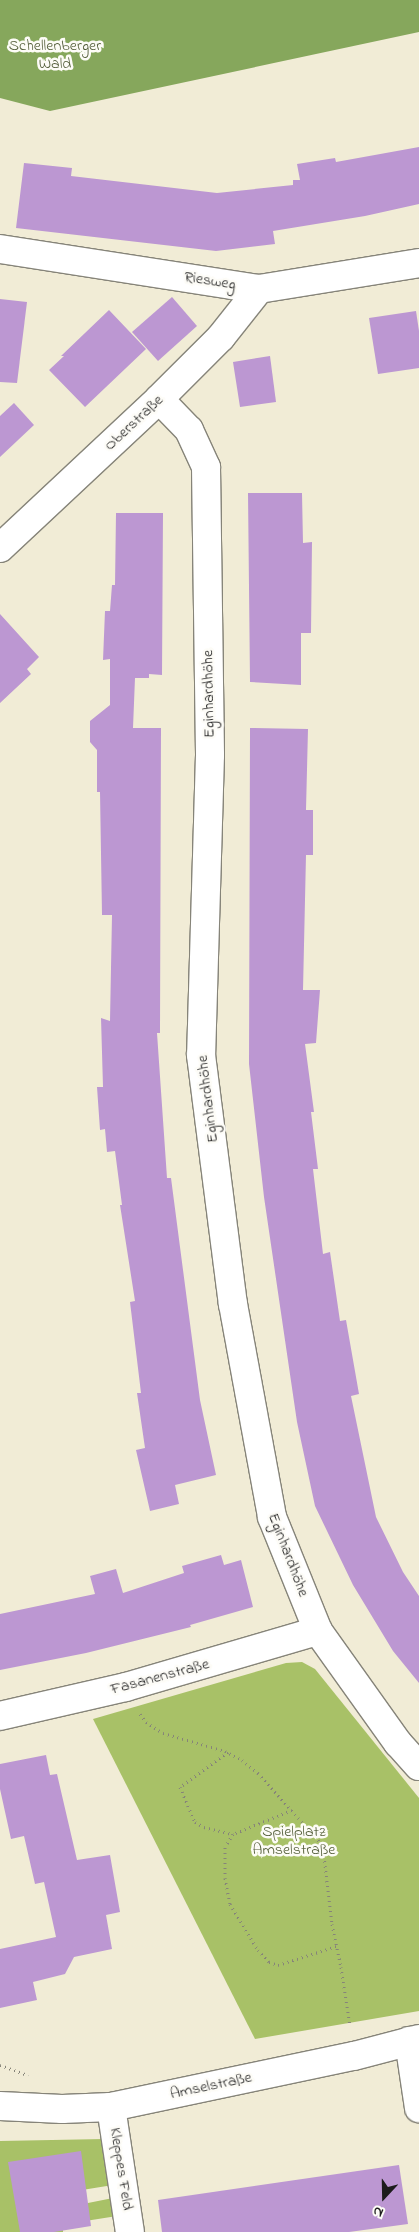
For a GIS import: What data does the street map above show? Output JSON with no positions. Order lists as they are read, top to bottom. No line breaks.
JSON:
{"streets":{"street":["Riesweg","Oberstraße","Eginhardhöhe","Fasanenstraße","Amselstraße","Kleppes Feld"]},"crossings":[["Riesweg","Oberstraße"],["Oberstraße","Eginhardhöhe"],["Eginhardhöhe","Fasanenstraße"],["Amselstraße","Kleppes Feld"]],"parks":["Schellenberger Wald","Spielplatz Amselstraße"],"north":"bottom"}
